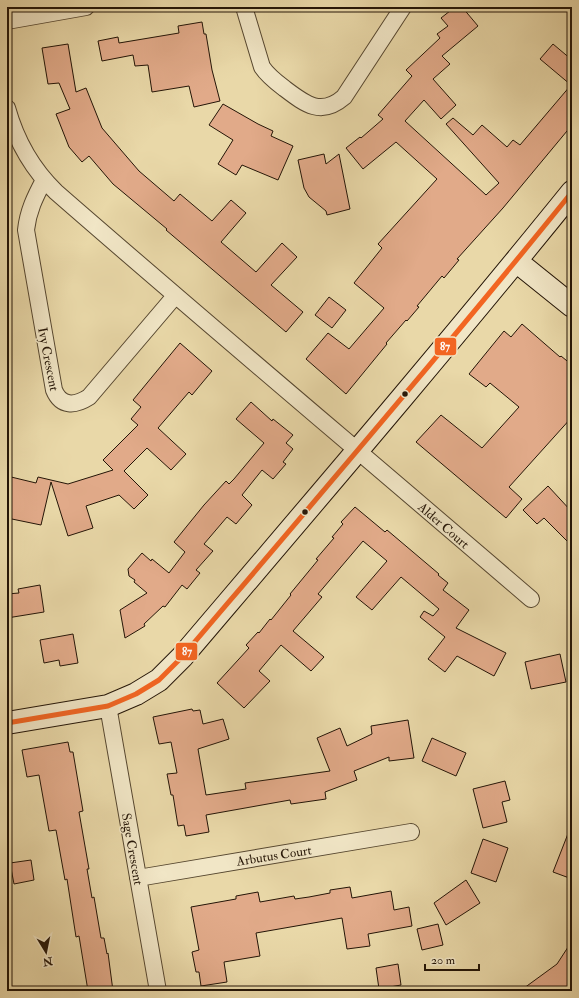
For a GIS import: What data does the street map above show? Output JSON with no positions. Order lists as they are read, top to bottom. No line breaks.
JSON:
{"streets":{"street":["Ivy Crescent","Alder Court","Sage Crescent","Arbutus Court"]},"crossings":[["Sage Crescent","Arbutus Court"]],"lines":["transit line 87"],"scale_bar":"20 m","north":"bottom"}
